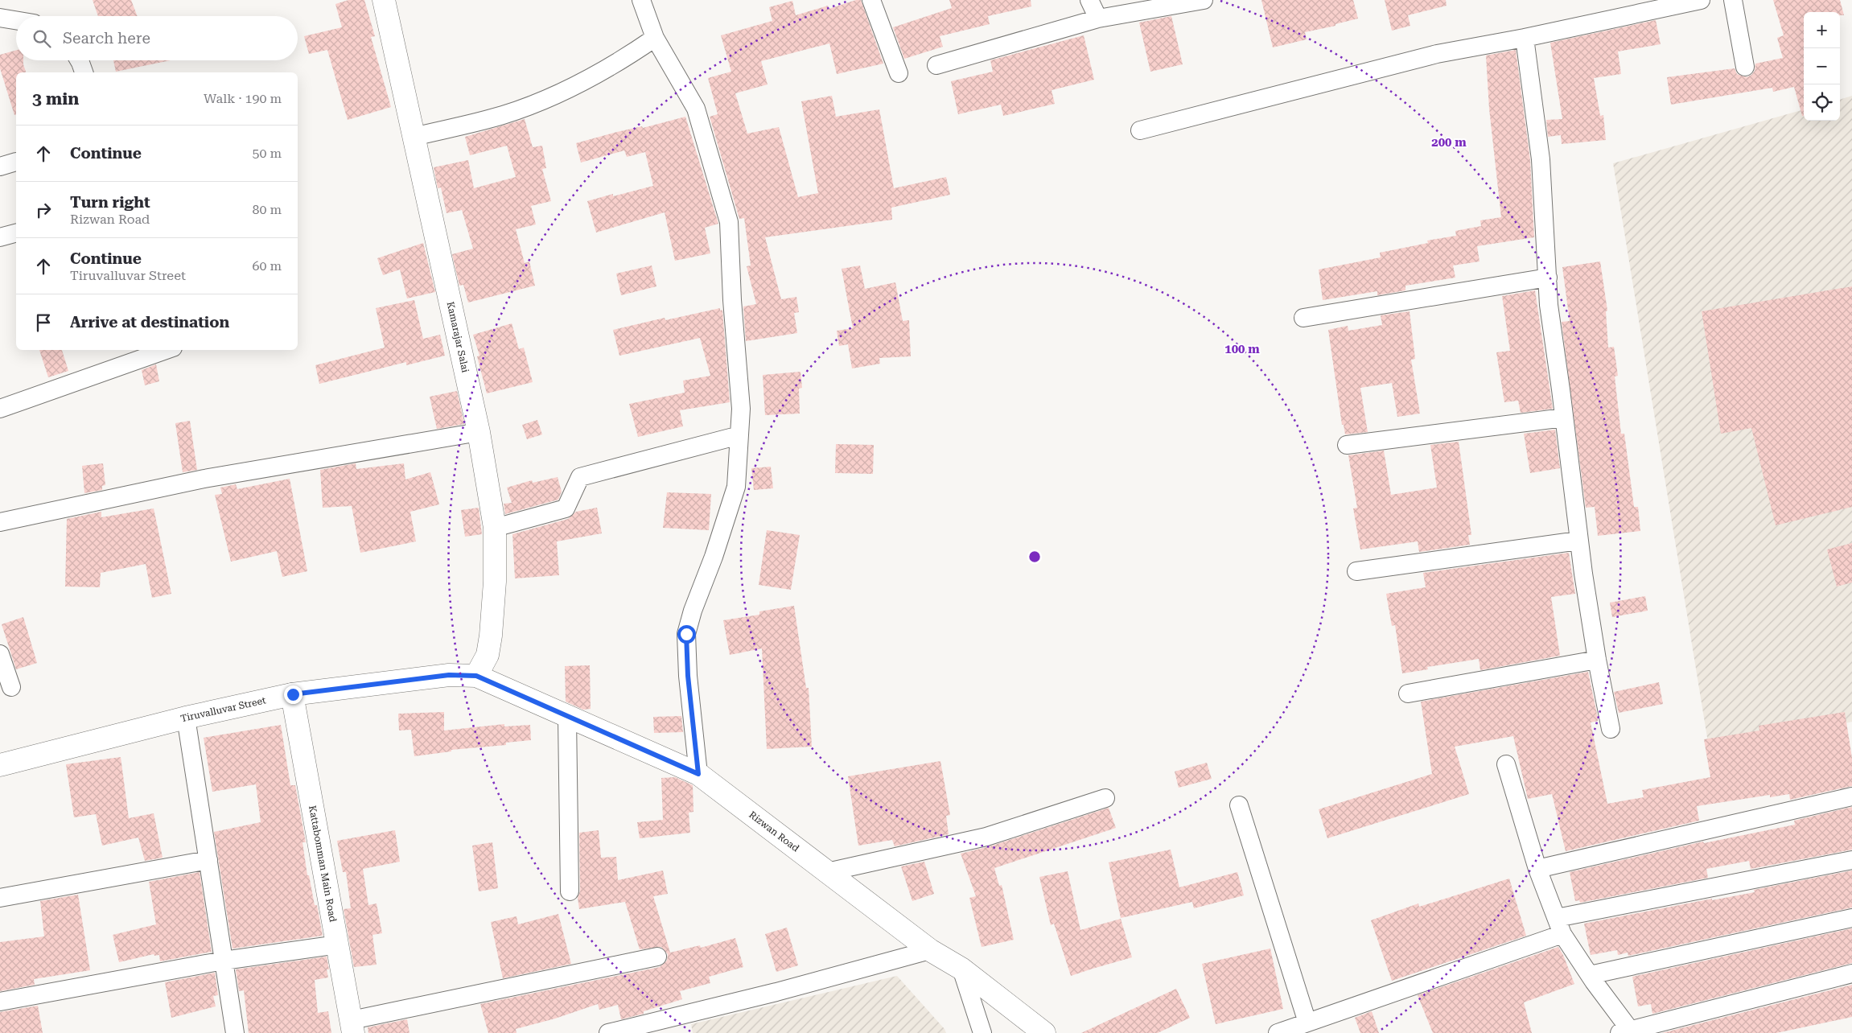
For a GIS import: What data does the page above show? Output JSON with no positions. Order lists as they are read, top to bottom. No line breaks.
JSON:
{"streets":{"street":["Kamarajar Salai","Tiruvalluvar Street","Rizwan Road","Kattabomman Main Road"]},"crossings":[["Kamarajar Salai","Tiruvalluvar Street"],["Kamarajar Salai","Rizwan Road"],["Tiruvalluvar Street","Rizwan Road"],["Tiruvalluvar Street","Kattabomman Main Road"]],"page":{"map_buttons":["+","−"],"search":"Search here","heading":["3 min","Walk · 190 m"],"list":[["Continue","50 m"],["Turn right","Rizwan Road","80 m"],["Continue","Tiruvalluvar Street","60 m"],"Arrive at destination"]},"rings":["200 m","100 m"]}
